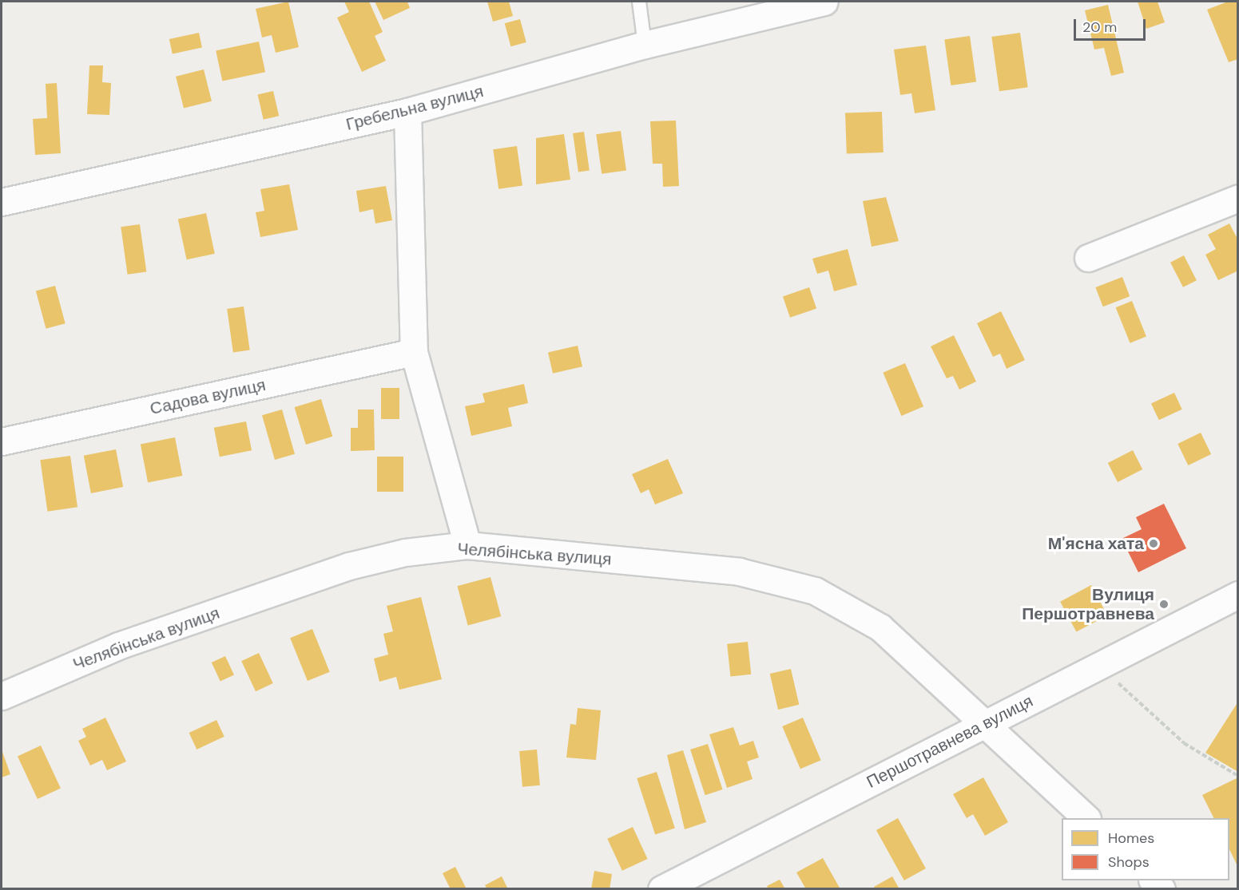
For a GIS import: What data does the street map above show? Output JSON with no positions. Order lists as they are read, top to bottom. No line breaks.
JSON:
{"streets":{"street":["Гребельна вулиця","Садова вулиця","Челябінська вулиця","Першотравнева вулиця"]},"crossings":[["Челябінська вулиця","Першотравнева вулиця"]],"places":["М'ясна хата","Вулиця Першотравнева"],"legend":["Homes","Shops"],"scale_bar":"20 m"}
